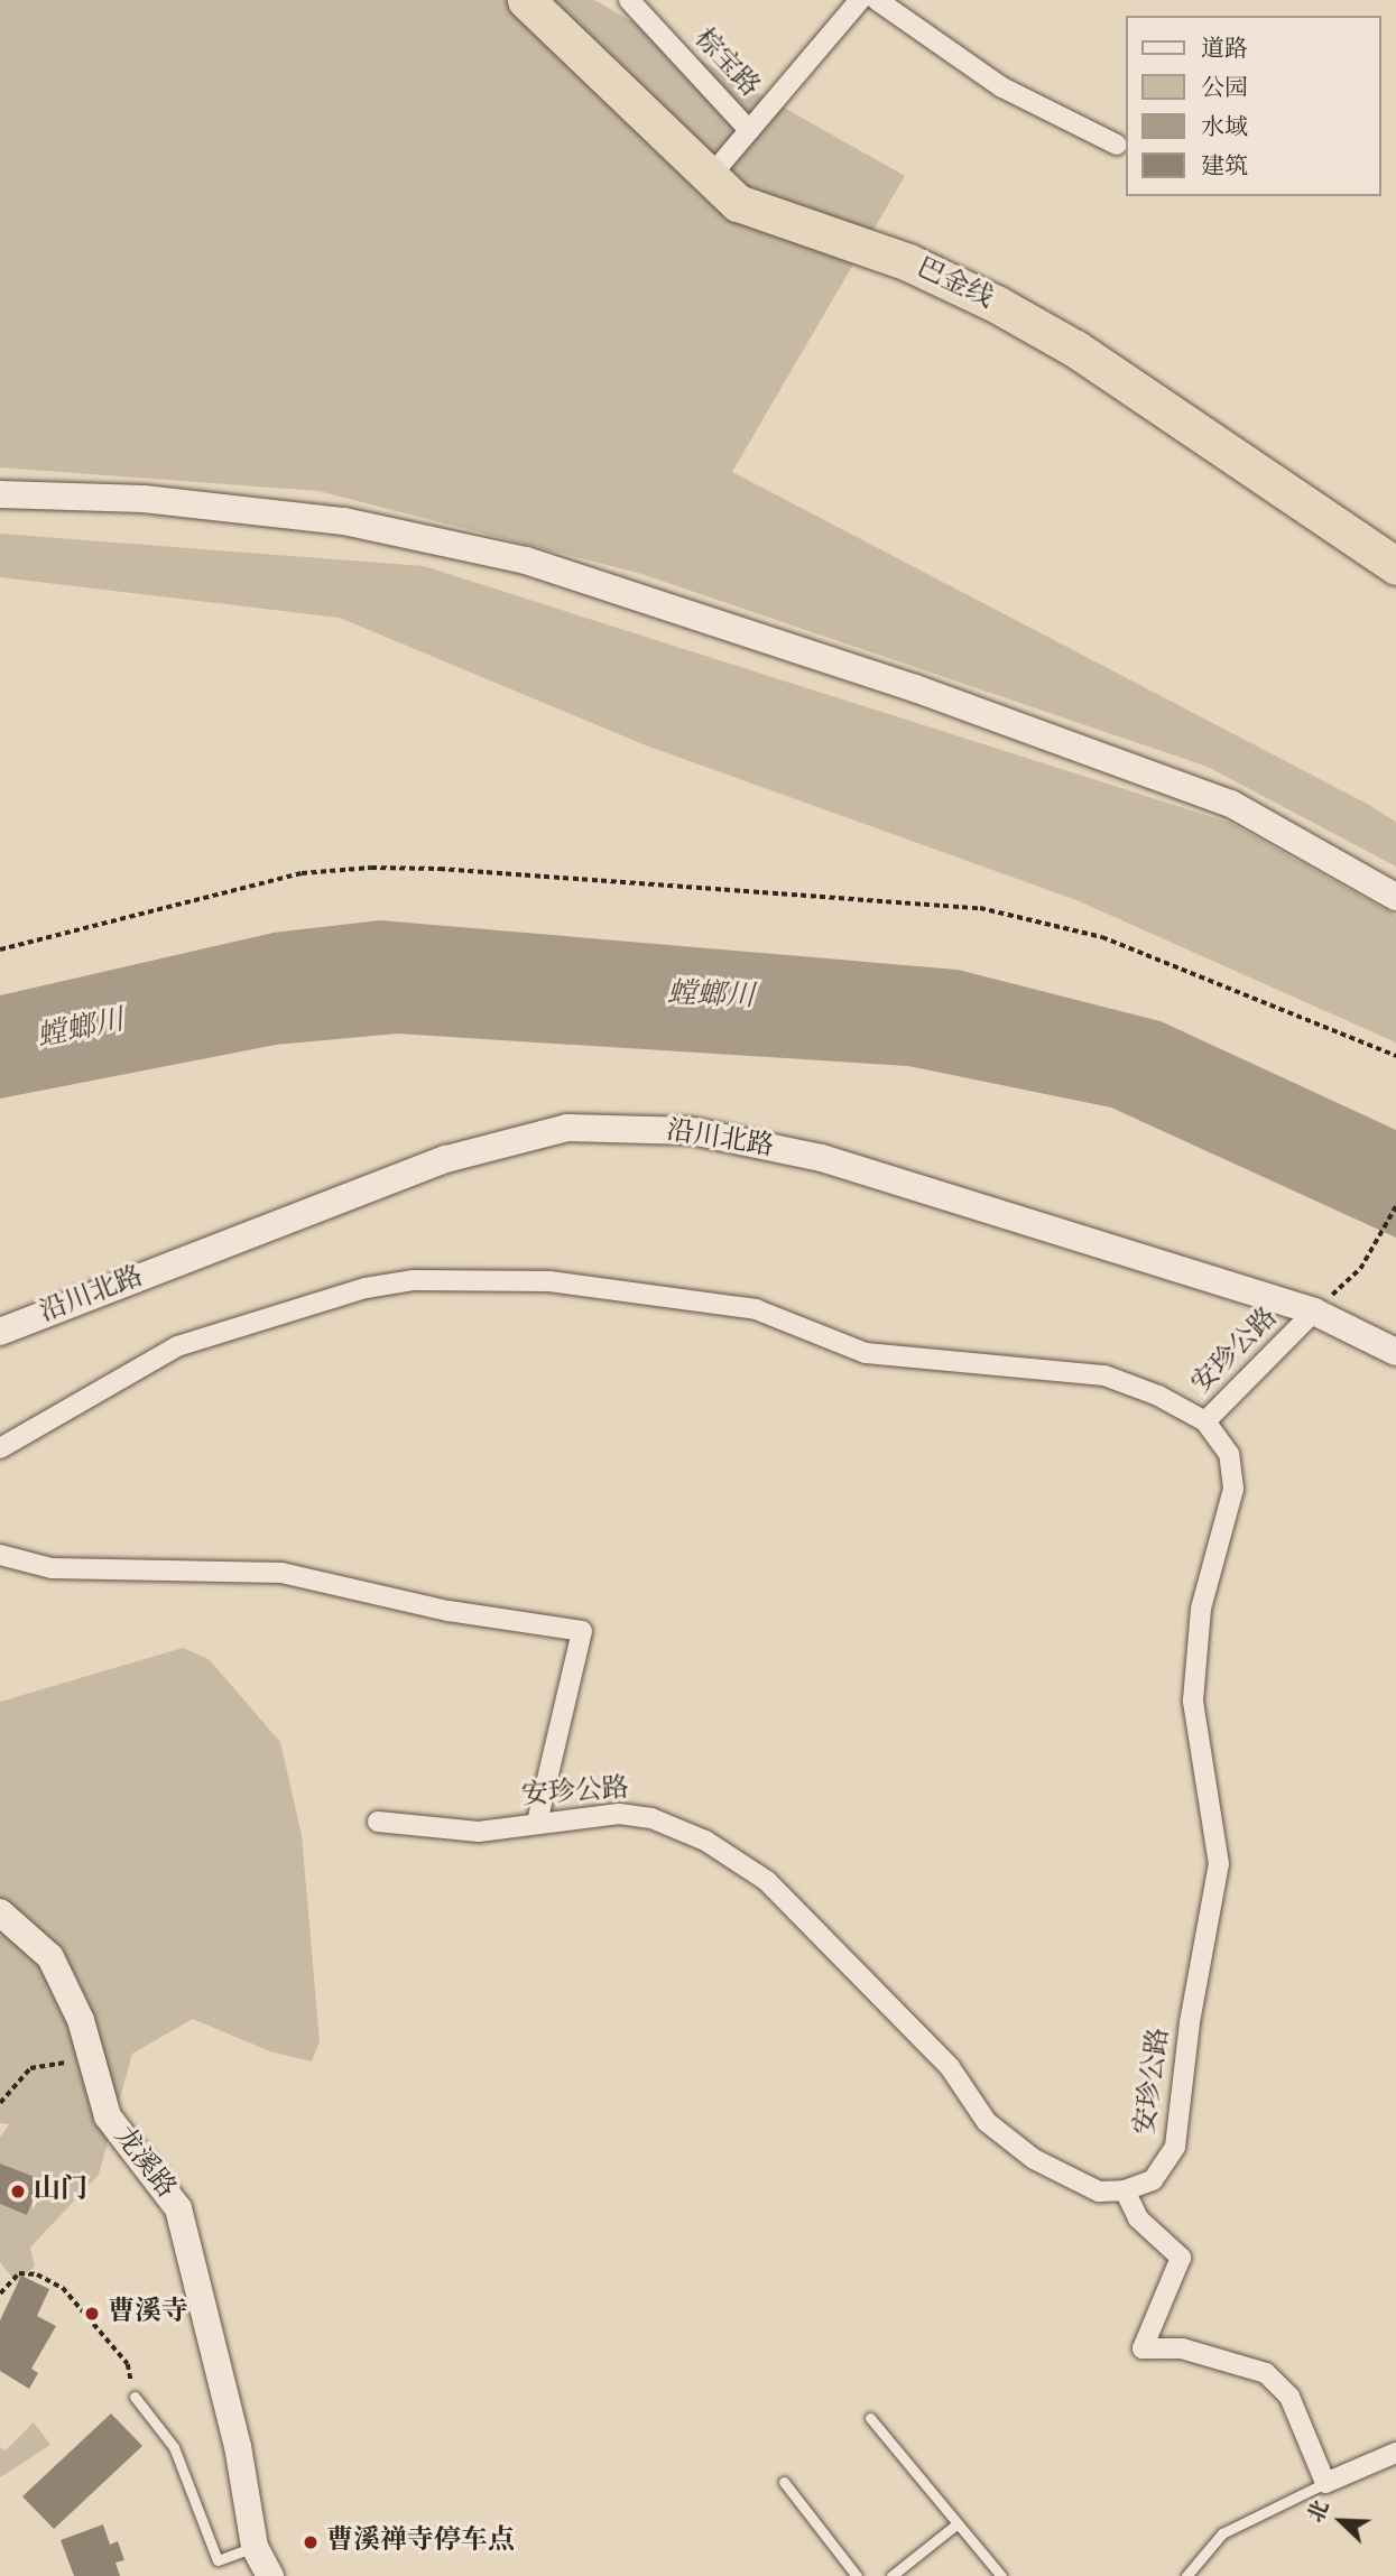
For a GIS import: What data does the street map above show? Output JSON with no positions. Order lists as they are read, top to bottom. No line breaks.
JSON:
{"streets":{"highway":["巴金线"],"main road":["沿川北路","龙溪路"],"street":["棕宝路","安珍公路"]},"crossings":[["沿川北路","安珍公路"]],"water":["螳螂川"],"places":["山门","曹溪寺","曹溪禅寺停车点"],"legend":["道路","公园","水域","建筑"],"north":"top left"}
